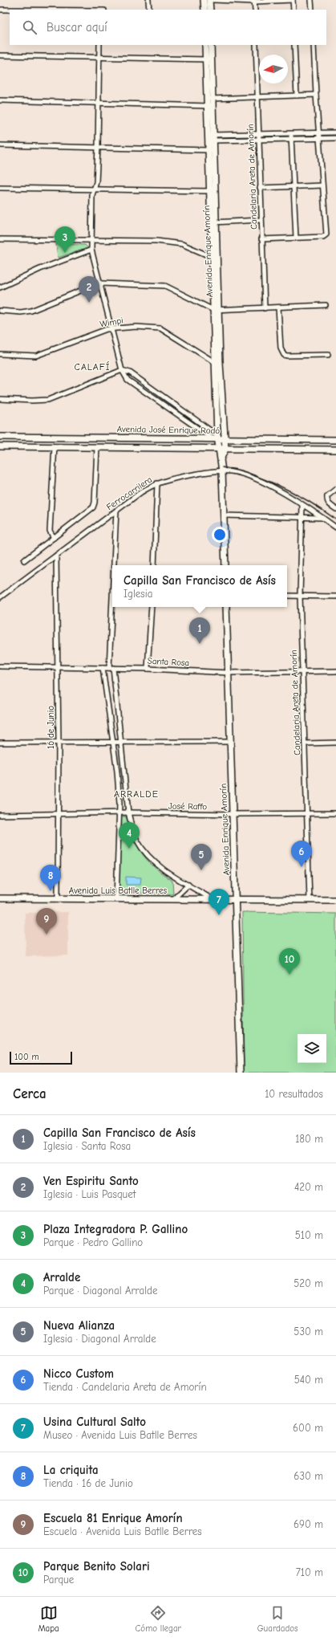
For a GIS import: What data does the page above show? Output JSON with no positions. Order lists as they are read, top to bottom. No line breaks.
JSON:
{"streets":{"street":["Candelaria Areta de Amorín","Avenida Enrique Amorín","Wimpi","Avenida José Enrique Rodó","Ferrocarrilera","Santa Rosa","16 de Junio","José Raffo","Avenida Luis Batlle Berres"]},"crossings":[["Candelaria Areta de Amorín","Ferrocarrilera"],["Candelaria Areta de Amorín","Santa Rosa"],["Candelaria Areta de Amorín","José Raffo"],["Candelaria Areta de Amorín","Avenida Luis Batlle Berres"],["Avenida Enrique Amorín","Wimpi"],["Avenida Enrique Amorín","Avenida José Enrique Rodó"],["Avenida Enrique Amorín","Ferrocarrilera"],["Avenida Enrique Amorín","Santa Rosa"],["Avenida Enrique Amorín","José Raffo"],["Avenida Enrique Amorín","Avenida Luis Batlle Berres"],["Ferrocarrilera","16 de Junio"],["Santa Rosa","16 de Junio"],["16 de Junio","José Raffo"],["16 de Junio","Avenida Luis Batlle Berres"]],"districts":["CALAFÍ","ARRALDE"],"scale_bar":"100 m","north":"left","page":{"search":"Buscar aquí","pins":["3","2","1","4","6","5","8","7","9","10"],"popup":["Capilla San Francisco de Asís","Iglesia"],"scale":"100 m","heading":["Cerca","10 resultados"],"list":[{"mark":"1","name":"Capilla San Francisco de Asís","note":"Iglesia · Santa Rosa","value":"180 m"},{"mark":"2","name":"Ven Espiritu Santo","note":"Iglesia · Luis Pasquet","value":"420 m"},{"mark":"3","name":"Plaza Integradora P. Gallino","note":"Parque · Pedro Gallino","value":"510 m"},{"mark":"4","name":"Arralde","note":"Parque · Diagonal Arralde","value":"520 m"},{"mark":"5","name":"Nueva Alianza","note":"Iglesia · Diagonal Arralde","value":"530 m"},{"mark":"6","name":"Nicco Custom","note":"Tienda · Candelaria Areta de Amorín","value":"540 m"},{"mark":"7","name":"Usina Cultural Salto","note":"Museo · Avenida Luis Batlle Berres","value":"600 m"},{"mark":"8","name":"La criquita","note":"Tienda · 16 de Junio","value":"630 m"},{"mark":"9","name":"Escuela 81 Enrique Amorín","note":"Escuela · Avenida Luis Batlle Berres","value":"690 m"},{"mark":"10","name":"Parque Benito Solari","note":"Parque","value":"710 m"}],"nav":["Mapa","Cómo llegar","Guardados"]}}
